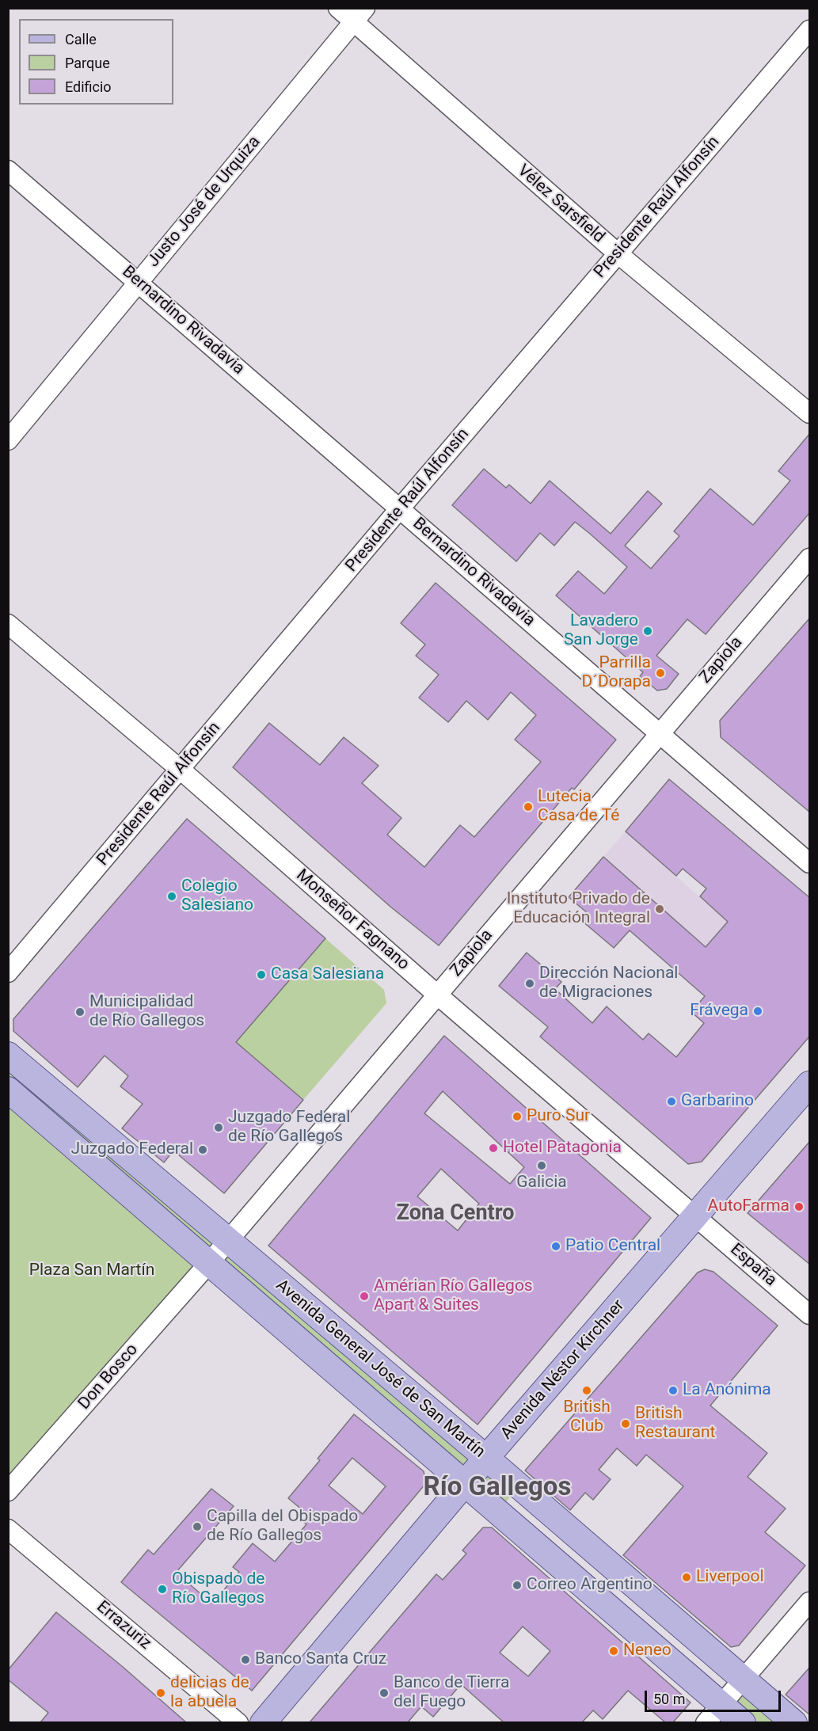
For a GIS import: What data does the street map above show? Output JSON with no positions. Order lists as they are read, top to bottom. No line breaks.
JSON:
{"streets":{"main road":["Avenida General José de San Martín","Avenida Néstor Kirchner"],"street":["Justo José de Urquiza","Vélez Sarsfield","Presidente Raúl Alfonsín","Bernardino Rivadavia","Zapiola","Monseñor Fagnano","España","Don Bosco","Errazuriz"]},"crossings":[["Justo José de Urquiza","Vélez Sarsfield"],["Justo José de Urquiza","Bernardino Rivadavia"],["Vélez Sarsfield","Presidente Raúl Alfonsín"],["Presidente Raúl Alfonsín","Bernardino Rivadavia"],["Presidente Raúl Alfonsín","Monseñor Fagnano"],["Bernardino Rivadavia","Zapiola"],["Zapiola","Monseñor Fagnano"],["Zapiola","Avenida General José de San Martín"],["Zapiola","Don Bosco"],["Monseñor Fagnano","España"],["Monseñor Fagnano","Avenida Néstor Kirchner"],["España","Avenida Néstor Kirchner"],["Avenida General José de San Martín","Avenida Néstor Kirchner"],["Avenida General José de San Martín","Don Bosco"]],"districts":["Zona Centro","Río Gallegos"],"parks":["Plaza San Martín"],"places":["Lavadero San Jorge","Parrilla D´Dorapa","Lutecia Casa de Té","Colegio Salesiano","Instituto Privado de Educación Integral","Casa Salesiana","Dirección Nacional de Migraciones","Frávega","Municipalidad de Río Gallegos","Garbarino","Puro Sur","Juzgado Federal de Río Gallegos","Hotel Patagonia","Juzgado Federal","Galicia","AutoFarma","Patio Central","Amérian Río Gallegos Apart & Suites","British Club","La Anónima","British Restaurant","Capilla del Obispado de Río Gallegos","Liverpool","Correo Argentino","Obispado de Río Gallegos","Neneo","Banco Santa Cruz","delicias de la abuela","Banco de Tierra del Fuego"],"legend":["Calle","Parque","Edificio"],"scale_bar":"50 m"}
